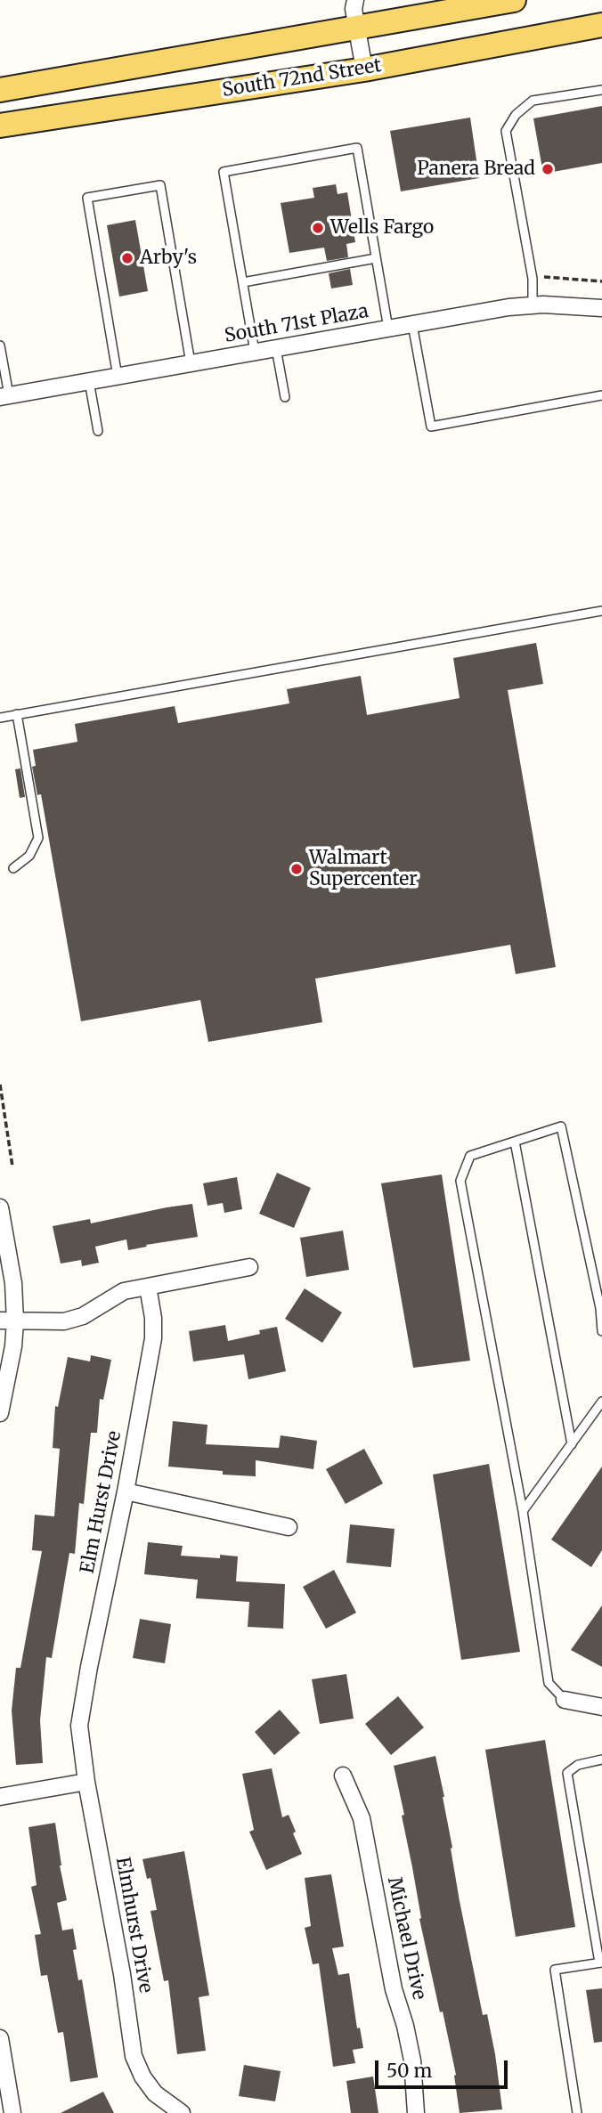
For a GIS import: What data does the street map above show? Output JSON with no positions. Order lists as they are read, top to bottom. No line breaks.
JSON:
{"streets":{"main road":["South 72nd Street"],"street":["South 71st Plaza","Elm Hurst Drive","Elmhurst Drive","Michael Drive"]},"crossings":[["Elm Hurst Drive","Elmhurst Drive"]],"places":["Panera Bread","Wells Fargo","Arby's","Walmart Supercenter"],"scale_bar":"50 m"}
